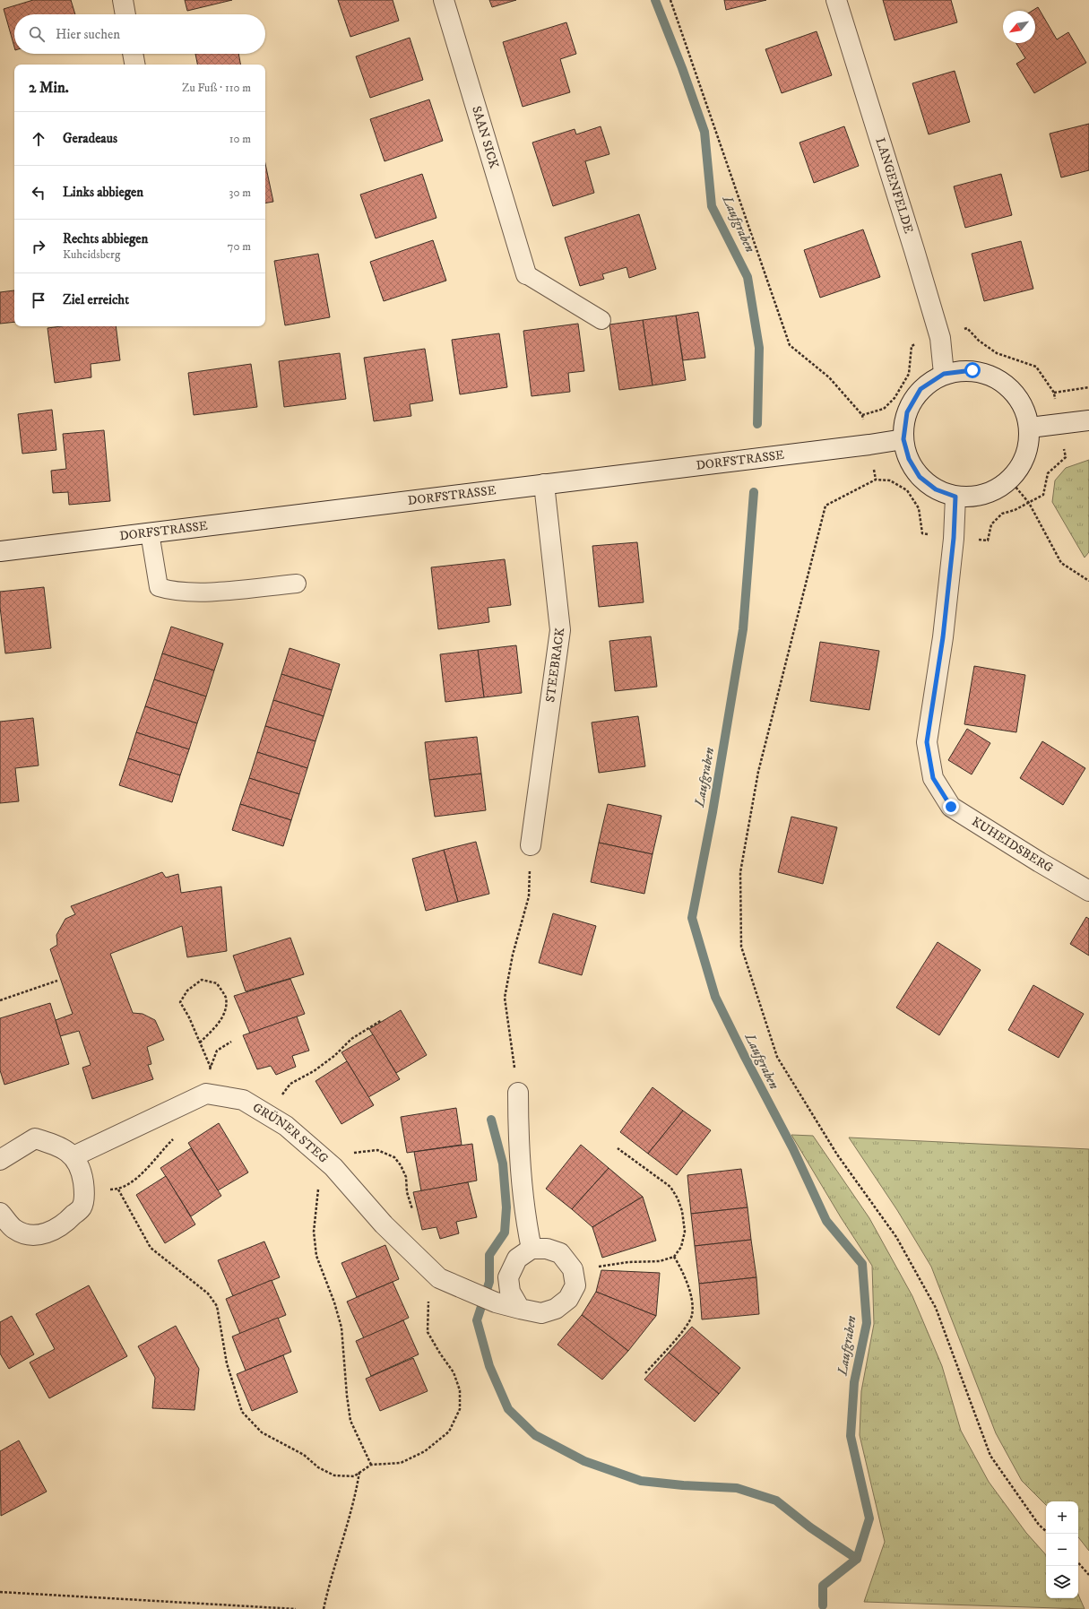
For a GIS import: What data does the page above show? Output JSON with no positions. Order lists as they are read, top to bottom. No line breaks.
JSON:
{"streets":{"street":["SAAN SICK","LANGENFELDE","DORFSTRASSE","STEEBRACK","KUHEIDSBERG","GRÜNER STEG"]},"crossings":[["LANGENFELDE","DORFSTRASSE"],["LANGENFELDE","KUHEIDSBERG"],["DORFSTRASSE","STEEBRACK"],["DORFSTRASSE","KUHEIDSBERG"]],"water":["Laufgraben"],"north":"bottom left","page":{"search":"Hier suchen","heading":["2 Min.","Zu Fuß · 110 m"],"list":[["Geradeaus","10 m"],["Links abbiegen","30 m"],["Rechts abbiegen","Kuheidsberg","70 m"],"Ziel erreicht"],"map_buttons":["+","−"]}}
